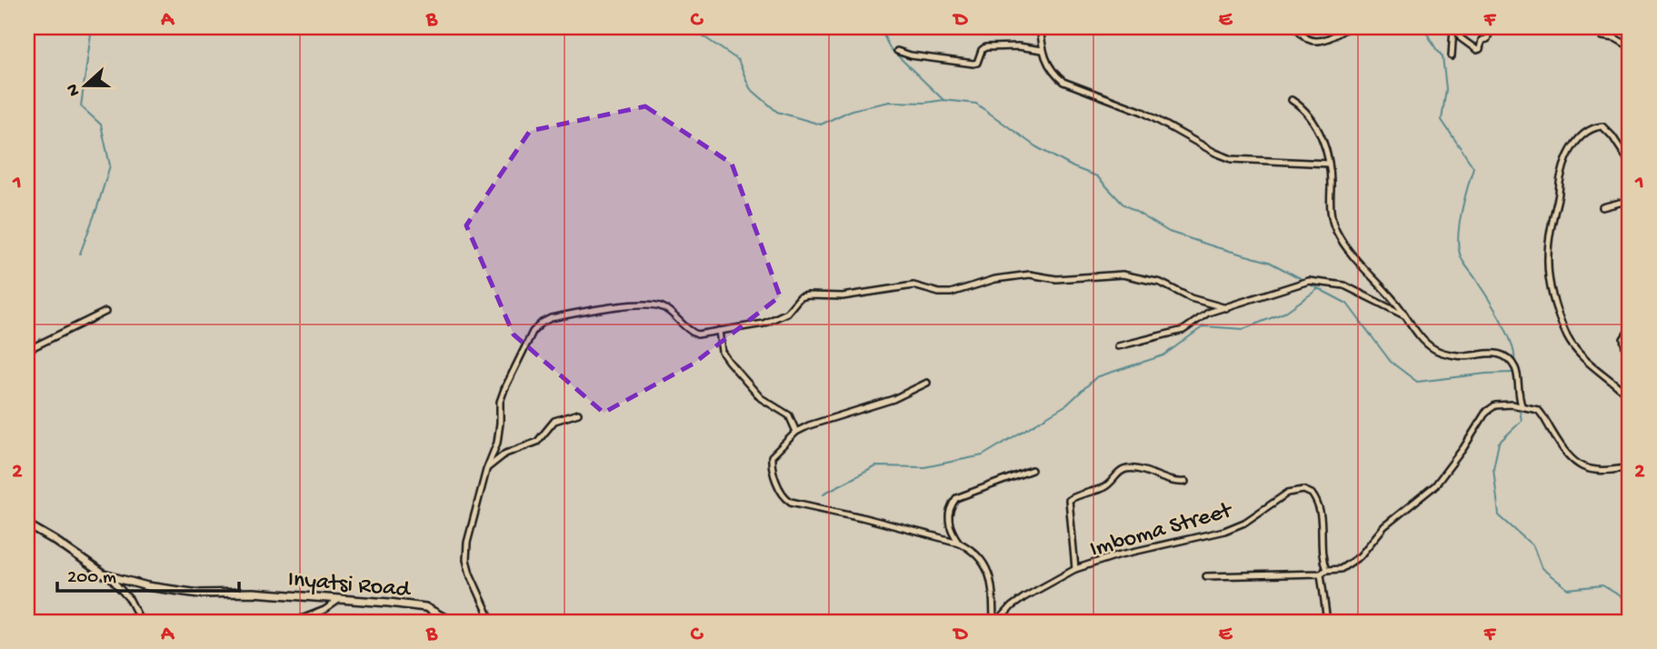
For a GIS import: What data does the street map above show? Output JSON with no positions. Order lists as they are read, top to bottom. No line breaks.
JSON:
{"streets":{"street":["Imboma Street","Inyatsi Road"]},"scale_bar":"200 m","north":"left","grid":{"columns":["A","B","C","D","E","F"],"rows":["1","2"]}}
